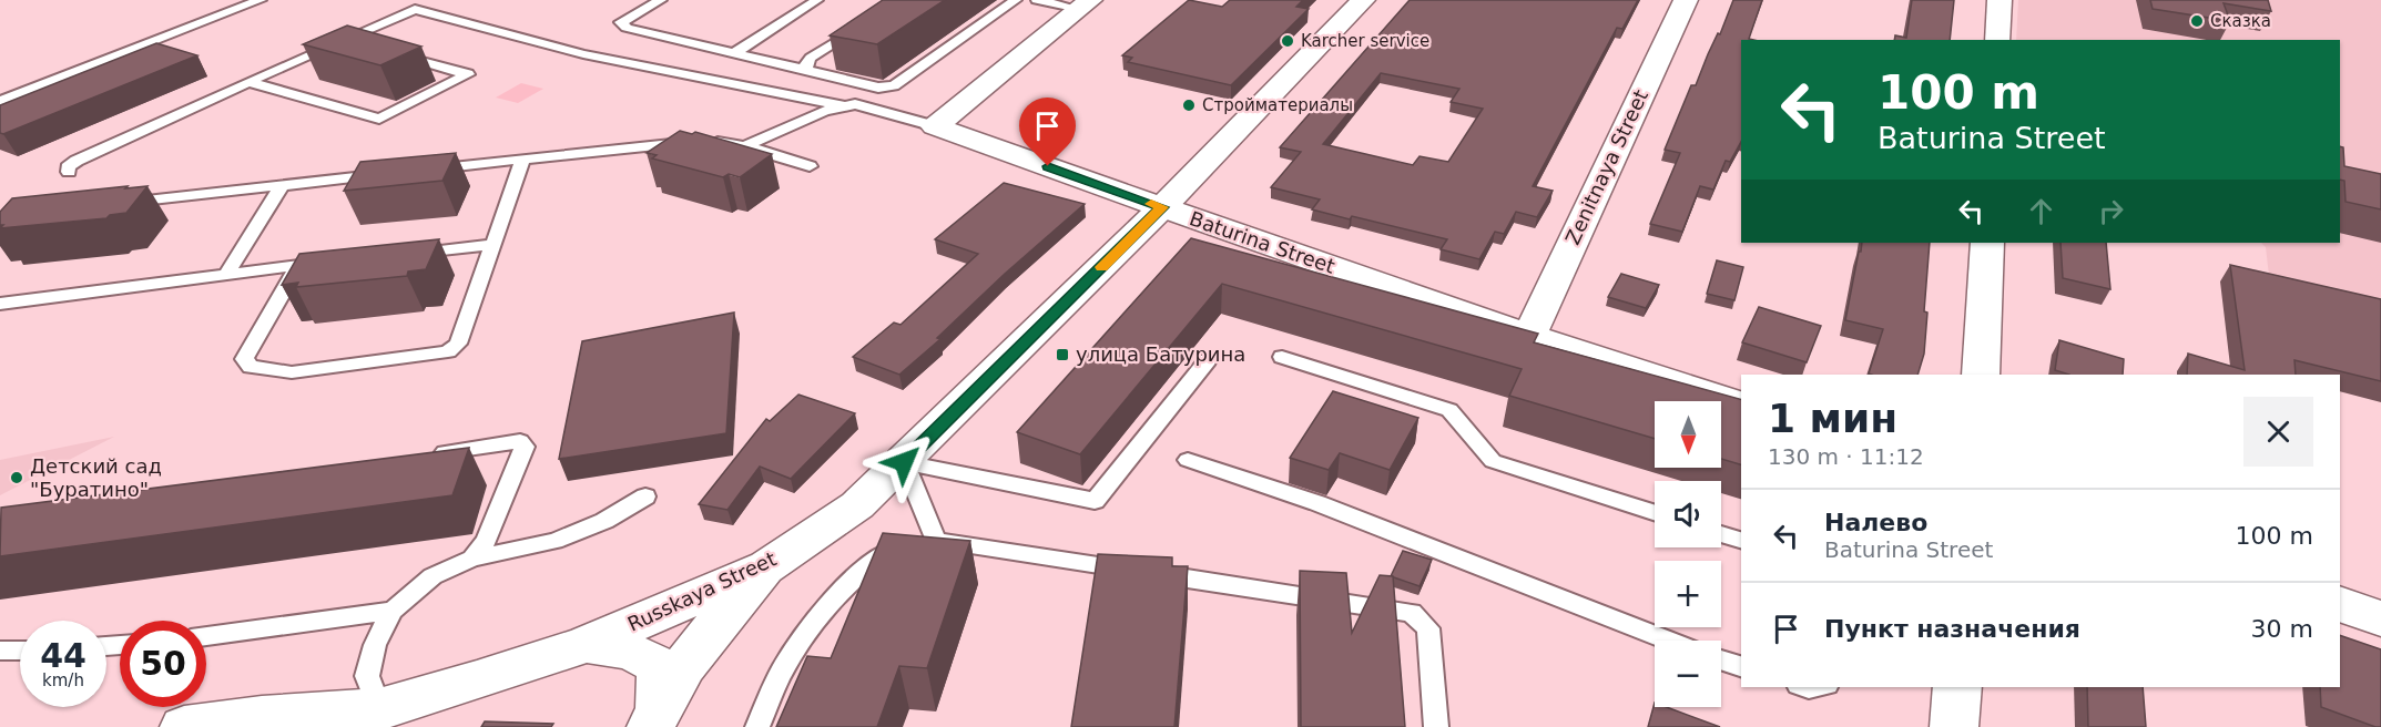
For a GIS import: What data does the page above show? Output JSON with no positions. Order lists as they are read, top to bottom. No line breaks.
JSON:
{"streets":{"street":["Zenitnaya Street","Baturina Street","Russkaya Street"]},"crossings":[["Zenitnaya Street","Baturina Street"],["Baturina Street","Russkaya Street"]],"places":{"other":["Сказка","Karcher service","Стройматериалы","Детский сад \"Буратино\""],"transit":["улица Батурина"]},"north":"bottom","page":{"turn":["100 m","Baturina Street"],"heading":["1 мин","130 m · 11:12"],"map_buttons":["+","−"],"list":[{"name":"Налево","note":"Baturina Street","value":"100 m"},{"name":"Пункт назначения","value":"30 m"}],"speed":"44 km/h","limit":"50"}}
